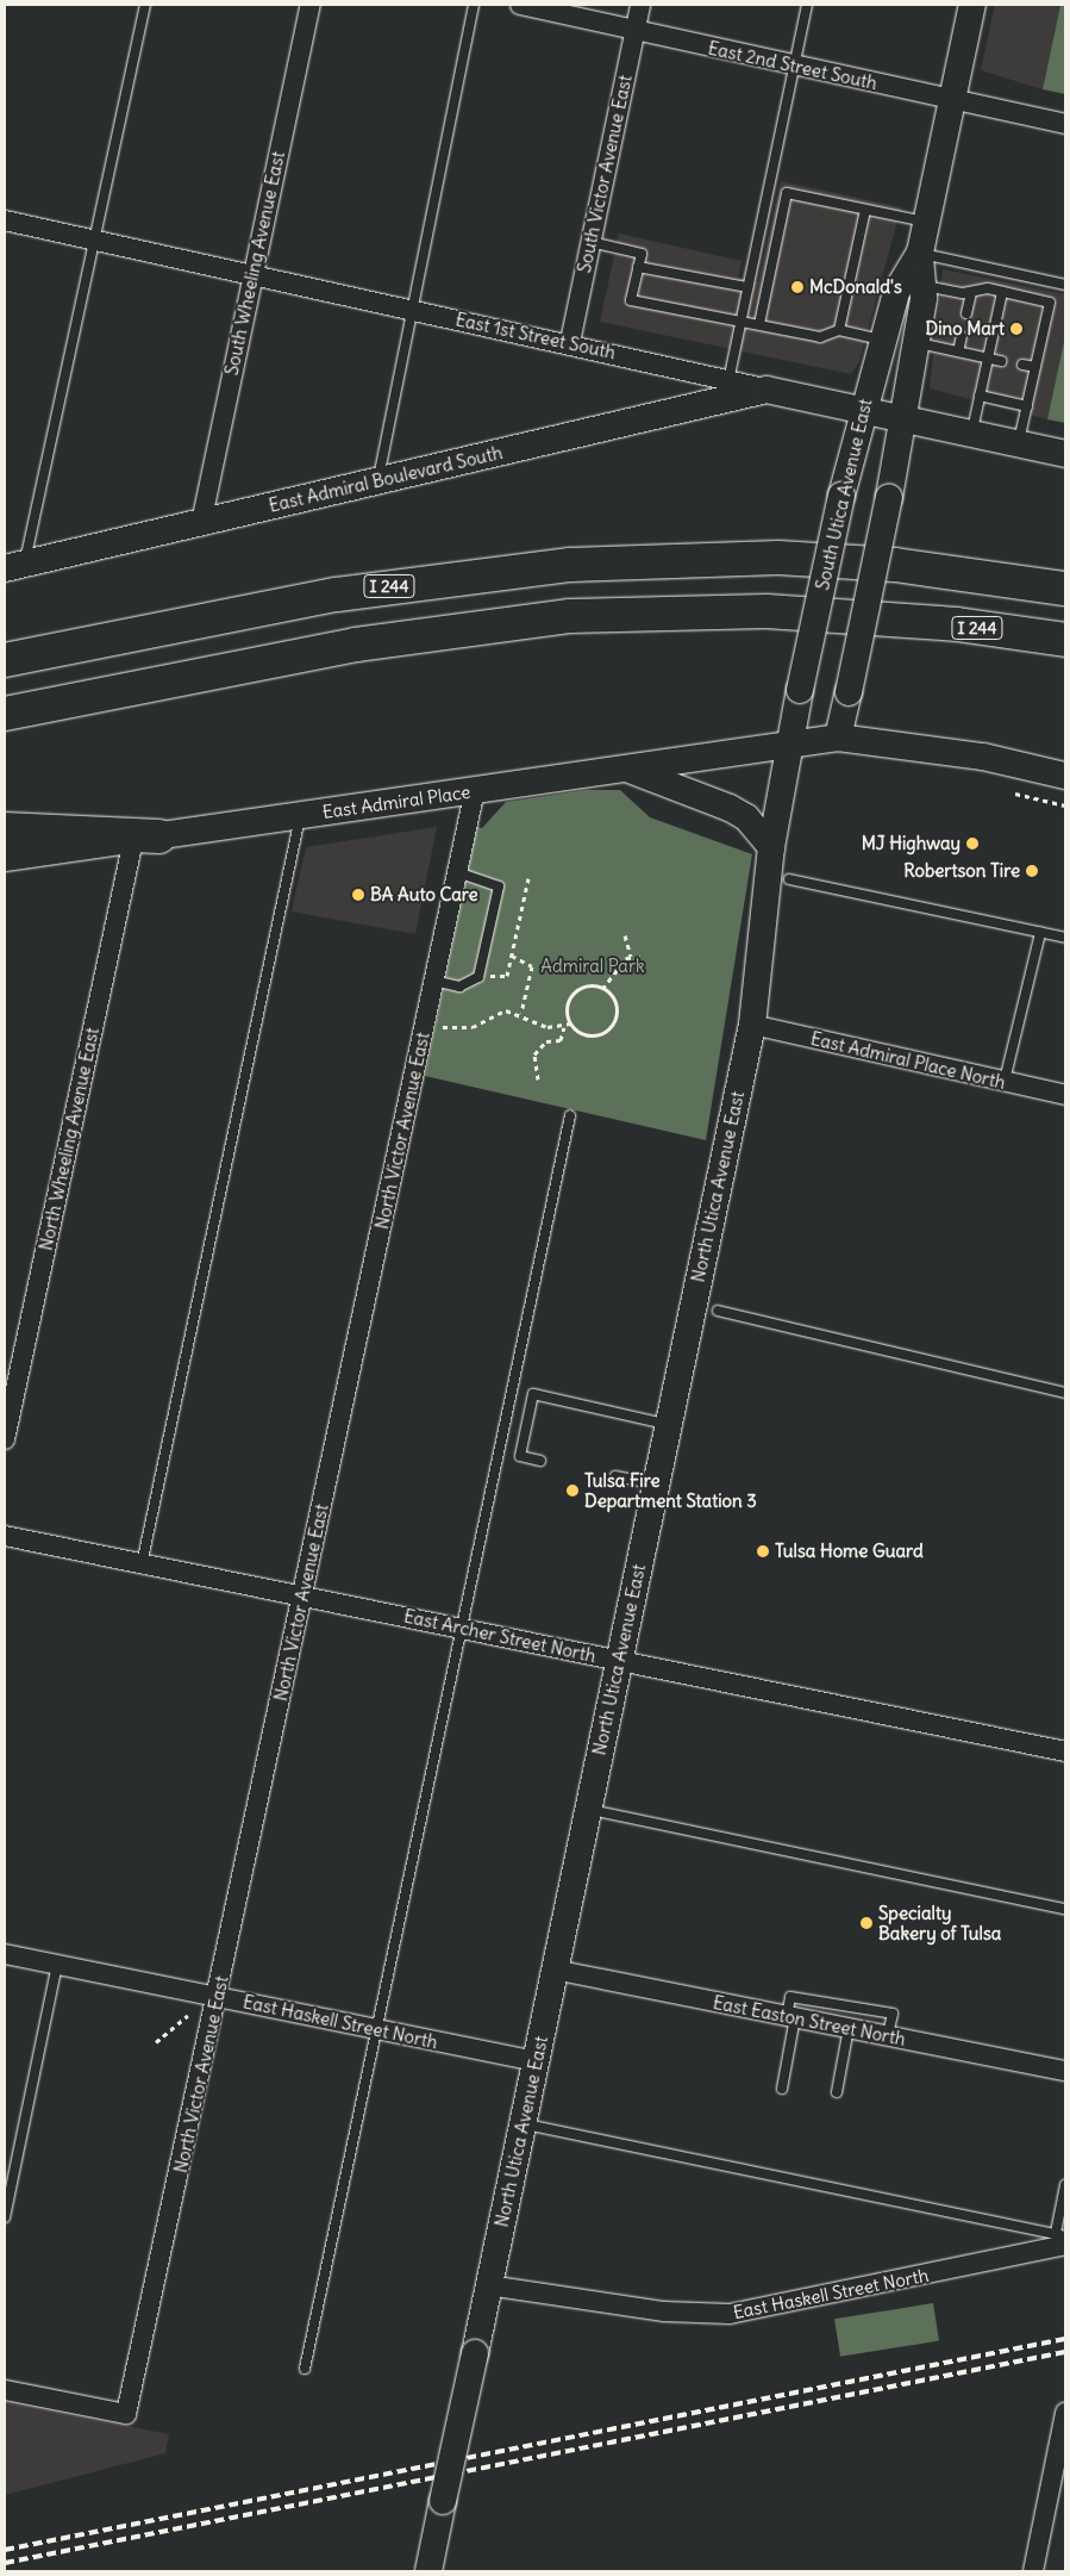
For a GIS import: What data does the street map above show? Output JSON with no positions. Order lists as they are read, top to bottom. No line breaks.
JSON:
{"streets":{"highway":["I 244"],"main road":["East Admiral Boulevard South","South Utica Avenue East","East Admiral Place","North Utica Avenue East"],"street":["East 2nd Street South","South Victor Avenue East","South Wheeling Avenue East","East 1st Street South","East Admiral Place North","North Victor Avenue East","North Wheeling Avenue East","East Archer Street North","East Easton Street North","East Haskell Street North"]},"crossings":[["East 2nd Street South","South Victor Avenue East"],["East 2nd Street South","South Utica Avenue East"],["South Victor Avenue East","East 1st Street South"],["South Wheeling Avenue East","East 1st Street South"],["South Wheeling Avenue East","East Admiral Boulevard South"],["East 1st Street South","East Admiral Boulevard South"],["East Admiral Boulevard South","South Utica Avenue East"],["South Utica Avenue East","East Admiral Place"],["South Utica Avenue East","North Utica Avenue East"],["East Admiral Place","North Victor Avenue East"],["East Admiral Place","North Wheeling Avenue East"],["East Admiral Place","North Utica Avenue East"],["East Admiral Place North","North Utica Avenue East"],["North Victor Avenue East","East Archer Street North"],["North Victor Avenue East","East Haskell Street North"],["North Utica Avenue East","East Archer Street North"],["North Utica Avenue East","East Easton Street North"],["North Utica Avenue East","East Haskell Street North"]],"parks":["Admiral Park"],"places":["McDonald's","Dino Mart","MJ Highway","Robertson Tire","BA Auto Care","Tulsa Fire Department Station 3","Tulsa Home Guard","Specialty Bakery of Tulsa"]}
